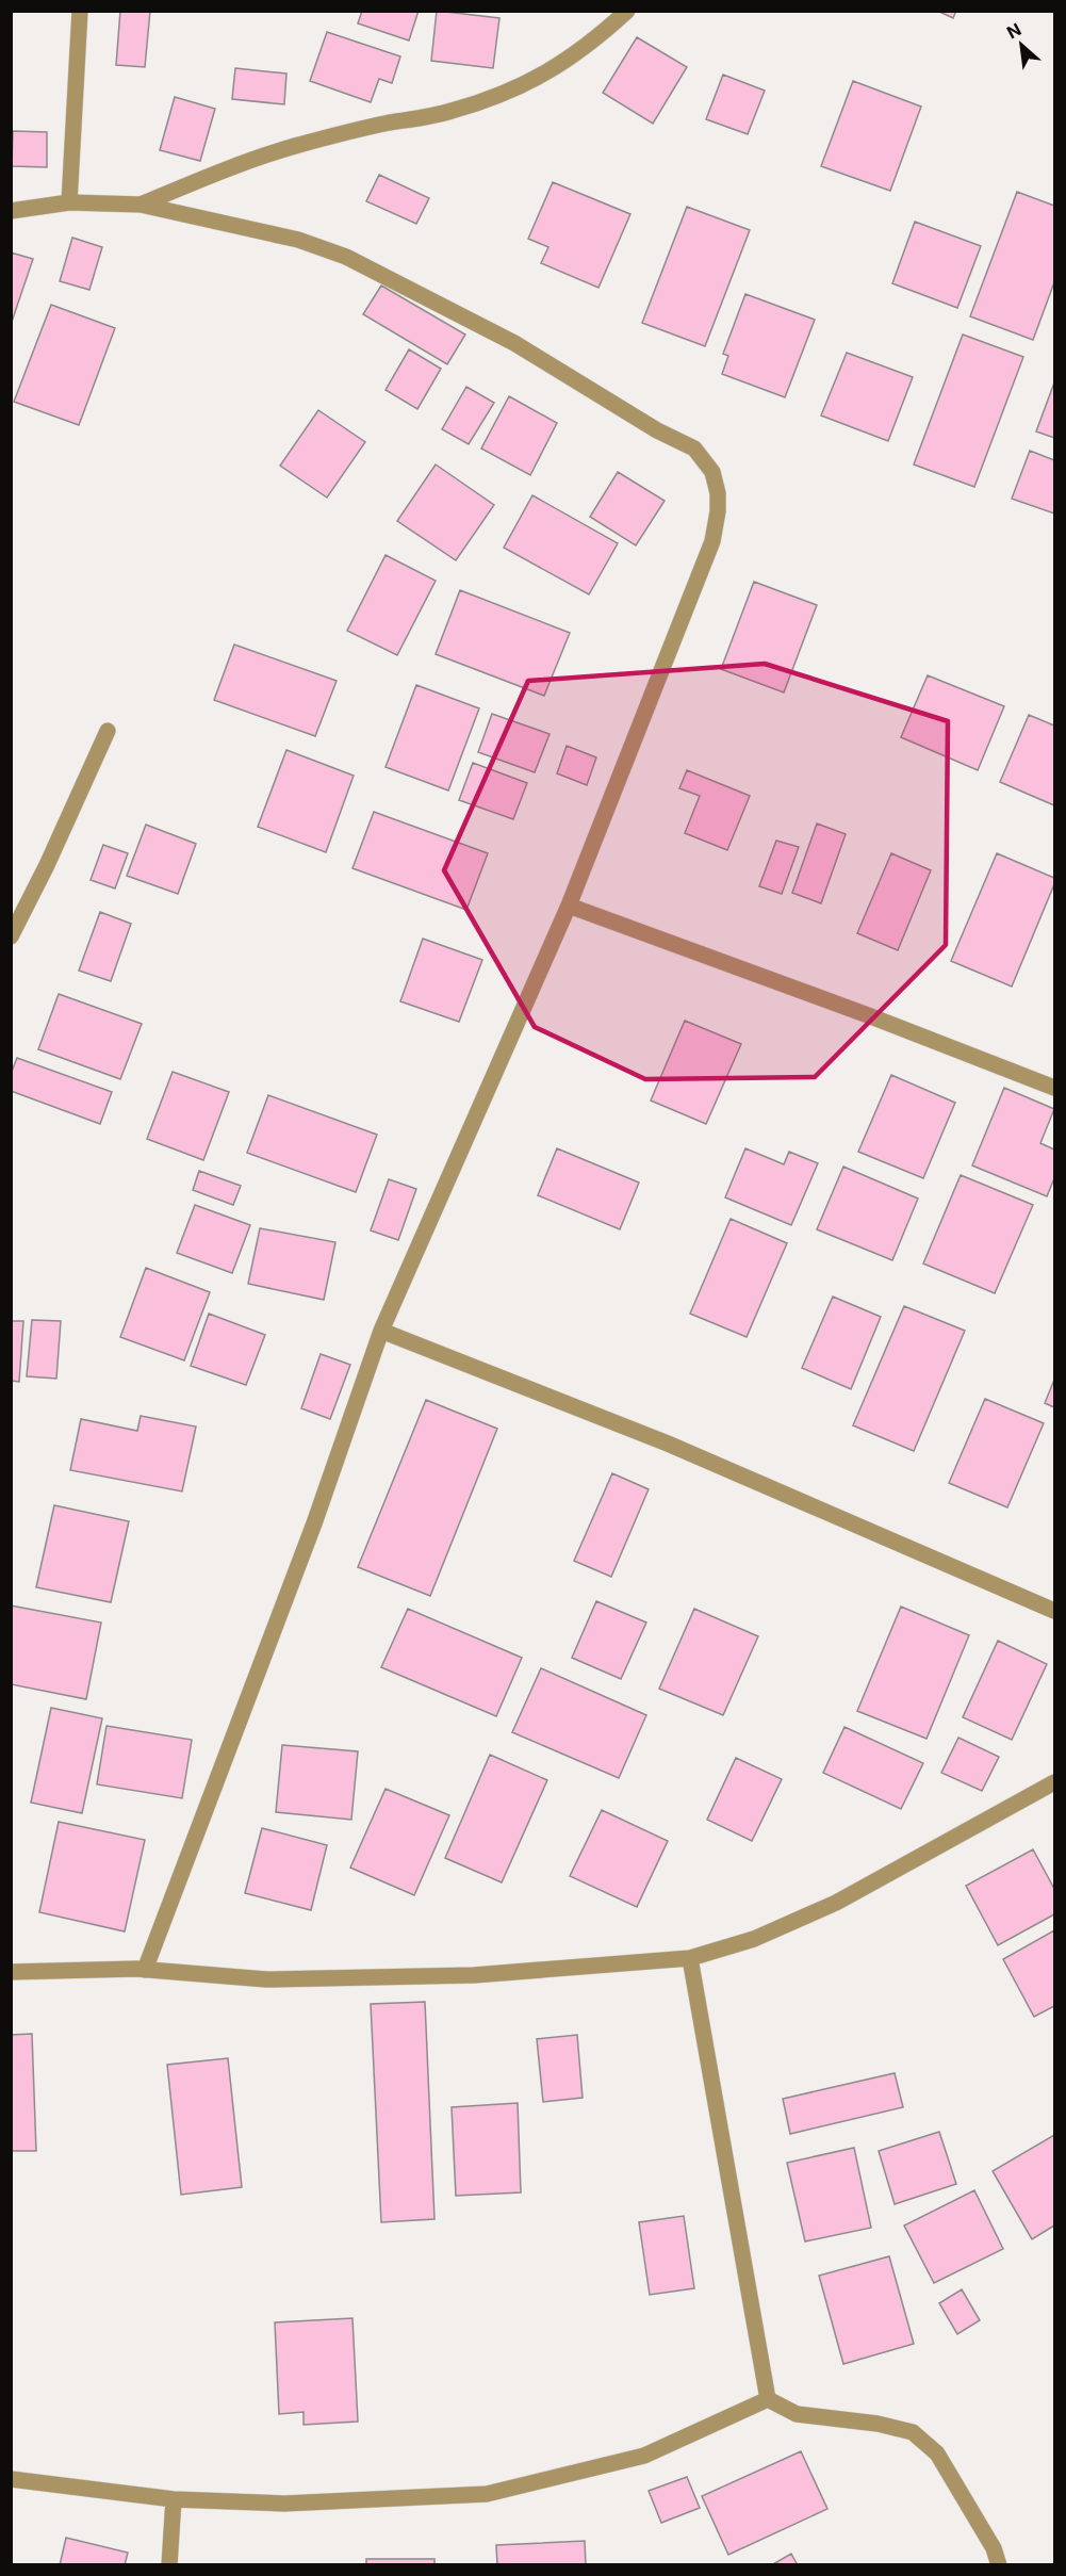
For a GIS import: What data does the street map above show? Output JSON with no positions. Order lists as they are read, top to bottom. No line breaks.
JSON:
{"north":"top left"}
